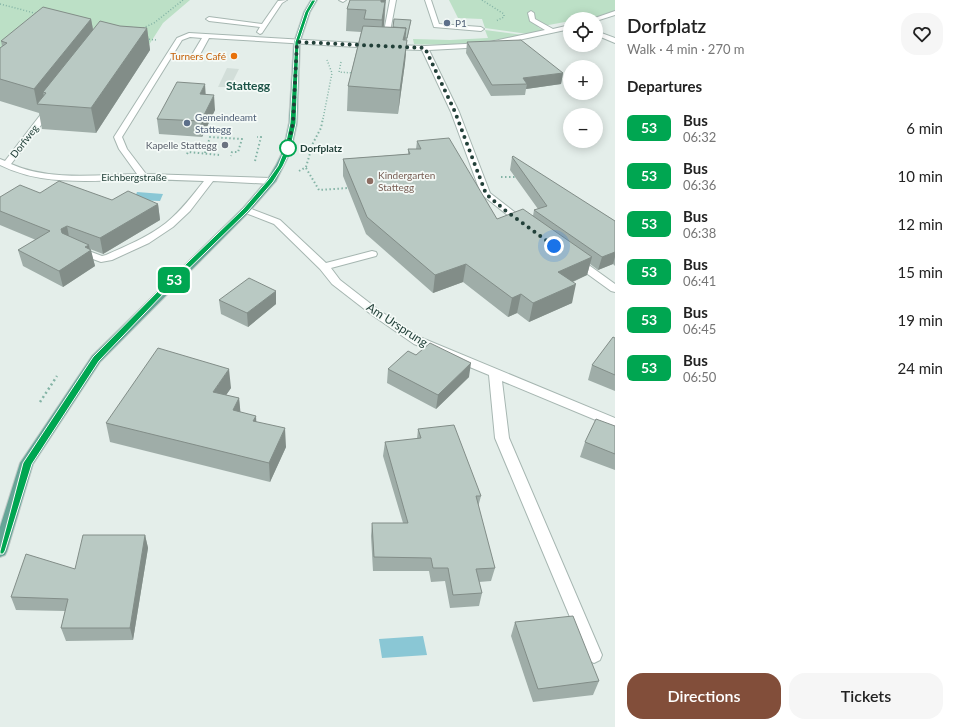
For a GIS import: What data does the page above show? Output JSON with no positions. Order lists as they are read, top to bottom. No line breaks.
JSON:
{"streets":{"street":["Dorfweg","Eichbergstraße","Am Ursprung"]},"crossings":[["Dorfweg","Eichbergstraße"]],"districts":["Stattegg"],"places":["P1","Turners Café","Gemeindeamt Stattegg","Kapelle Stattegg","Dorfplatz","Kindergarten Stattegg"],"lines":["bus line 53"],"page":{"on_map":"53","heading":[["Dorfplatz","Walk · 4 min · 270 m"],"Departures"],"map_buttons":["+","−"],"list":[{"mark":"53","name":"Bus","note":"06:32","value":"6 min"},{"mark":"53","name":"Bus","note":"06:36","value":"10 min"},{"mark":"53","name":"Bus","note":"06:38","value":"12 min"},{"mark":"53","name":"Bus","note":"06:41","value":"15 min"},{"mark":"53","name":"Bus","note":"06:45","value":"19 min"},{"mark":"53","name":"Bus","note":"06:50","value":"24 min"}],"buttons":["Directions","Tickets"]}}
